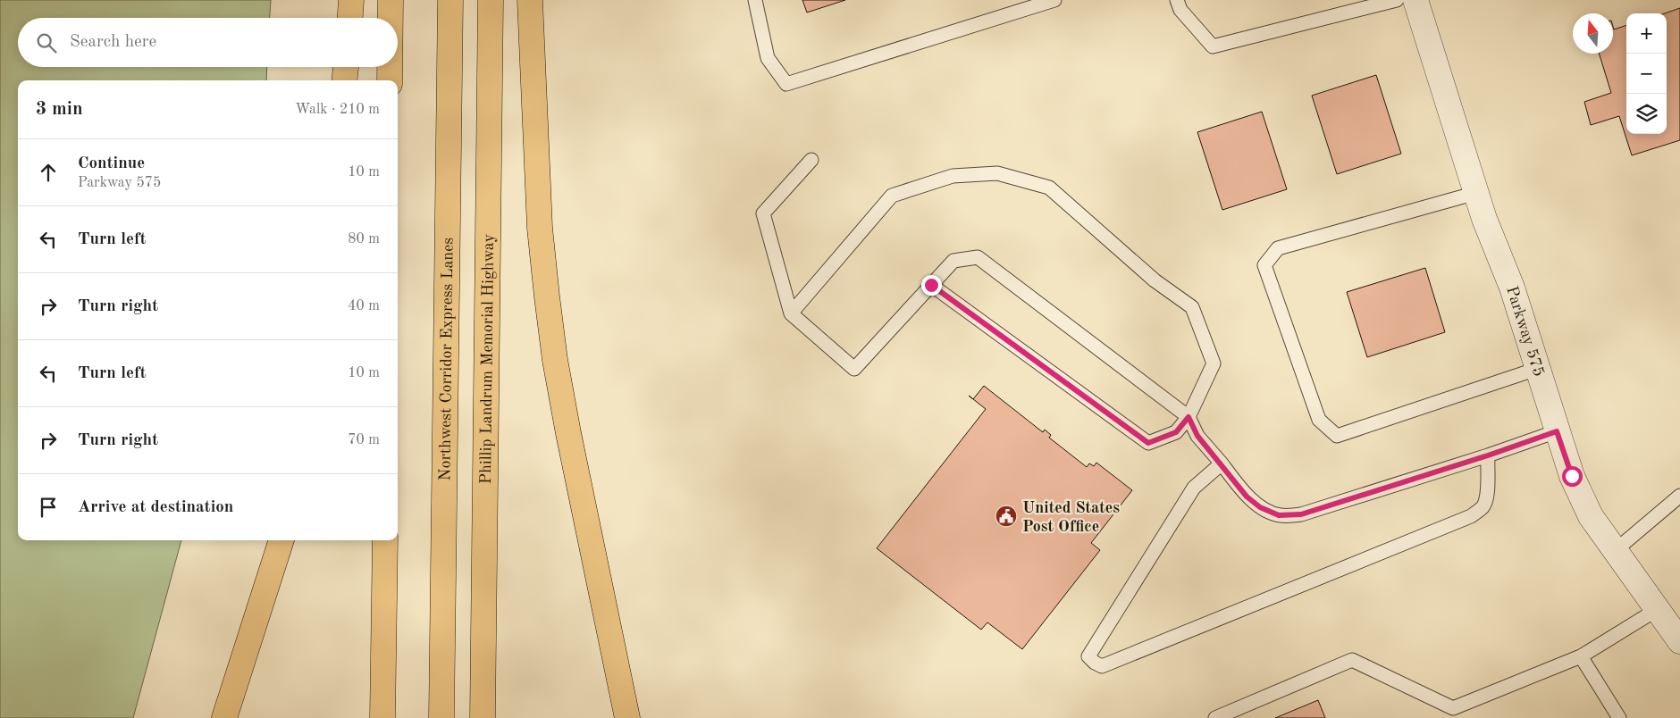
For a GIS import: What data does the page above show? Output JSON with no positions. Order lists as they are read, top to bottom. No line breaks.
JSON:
{"streets":{"highway":["Northwest Corridor Express Lanes","Phillip Landrum Memorial Highway"],"street":["Parkway 575"]},"places":{"public building":["United States Post Office"]},"north":"top","page":{"map_buttons":["+","−"],"search":"Search here","heading":["3 min","Walk · 210 m"],"list":[["Continue","Parkway 575","10 m"],["Turn left","80 m"],["Turn right","40 m"],["Turn left","10 m"],["Turn right","70 m"],"Arrive at destination"]}}
